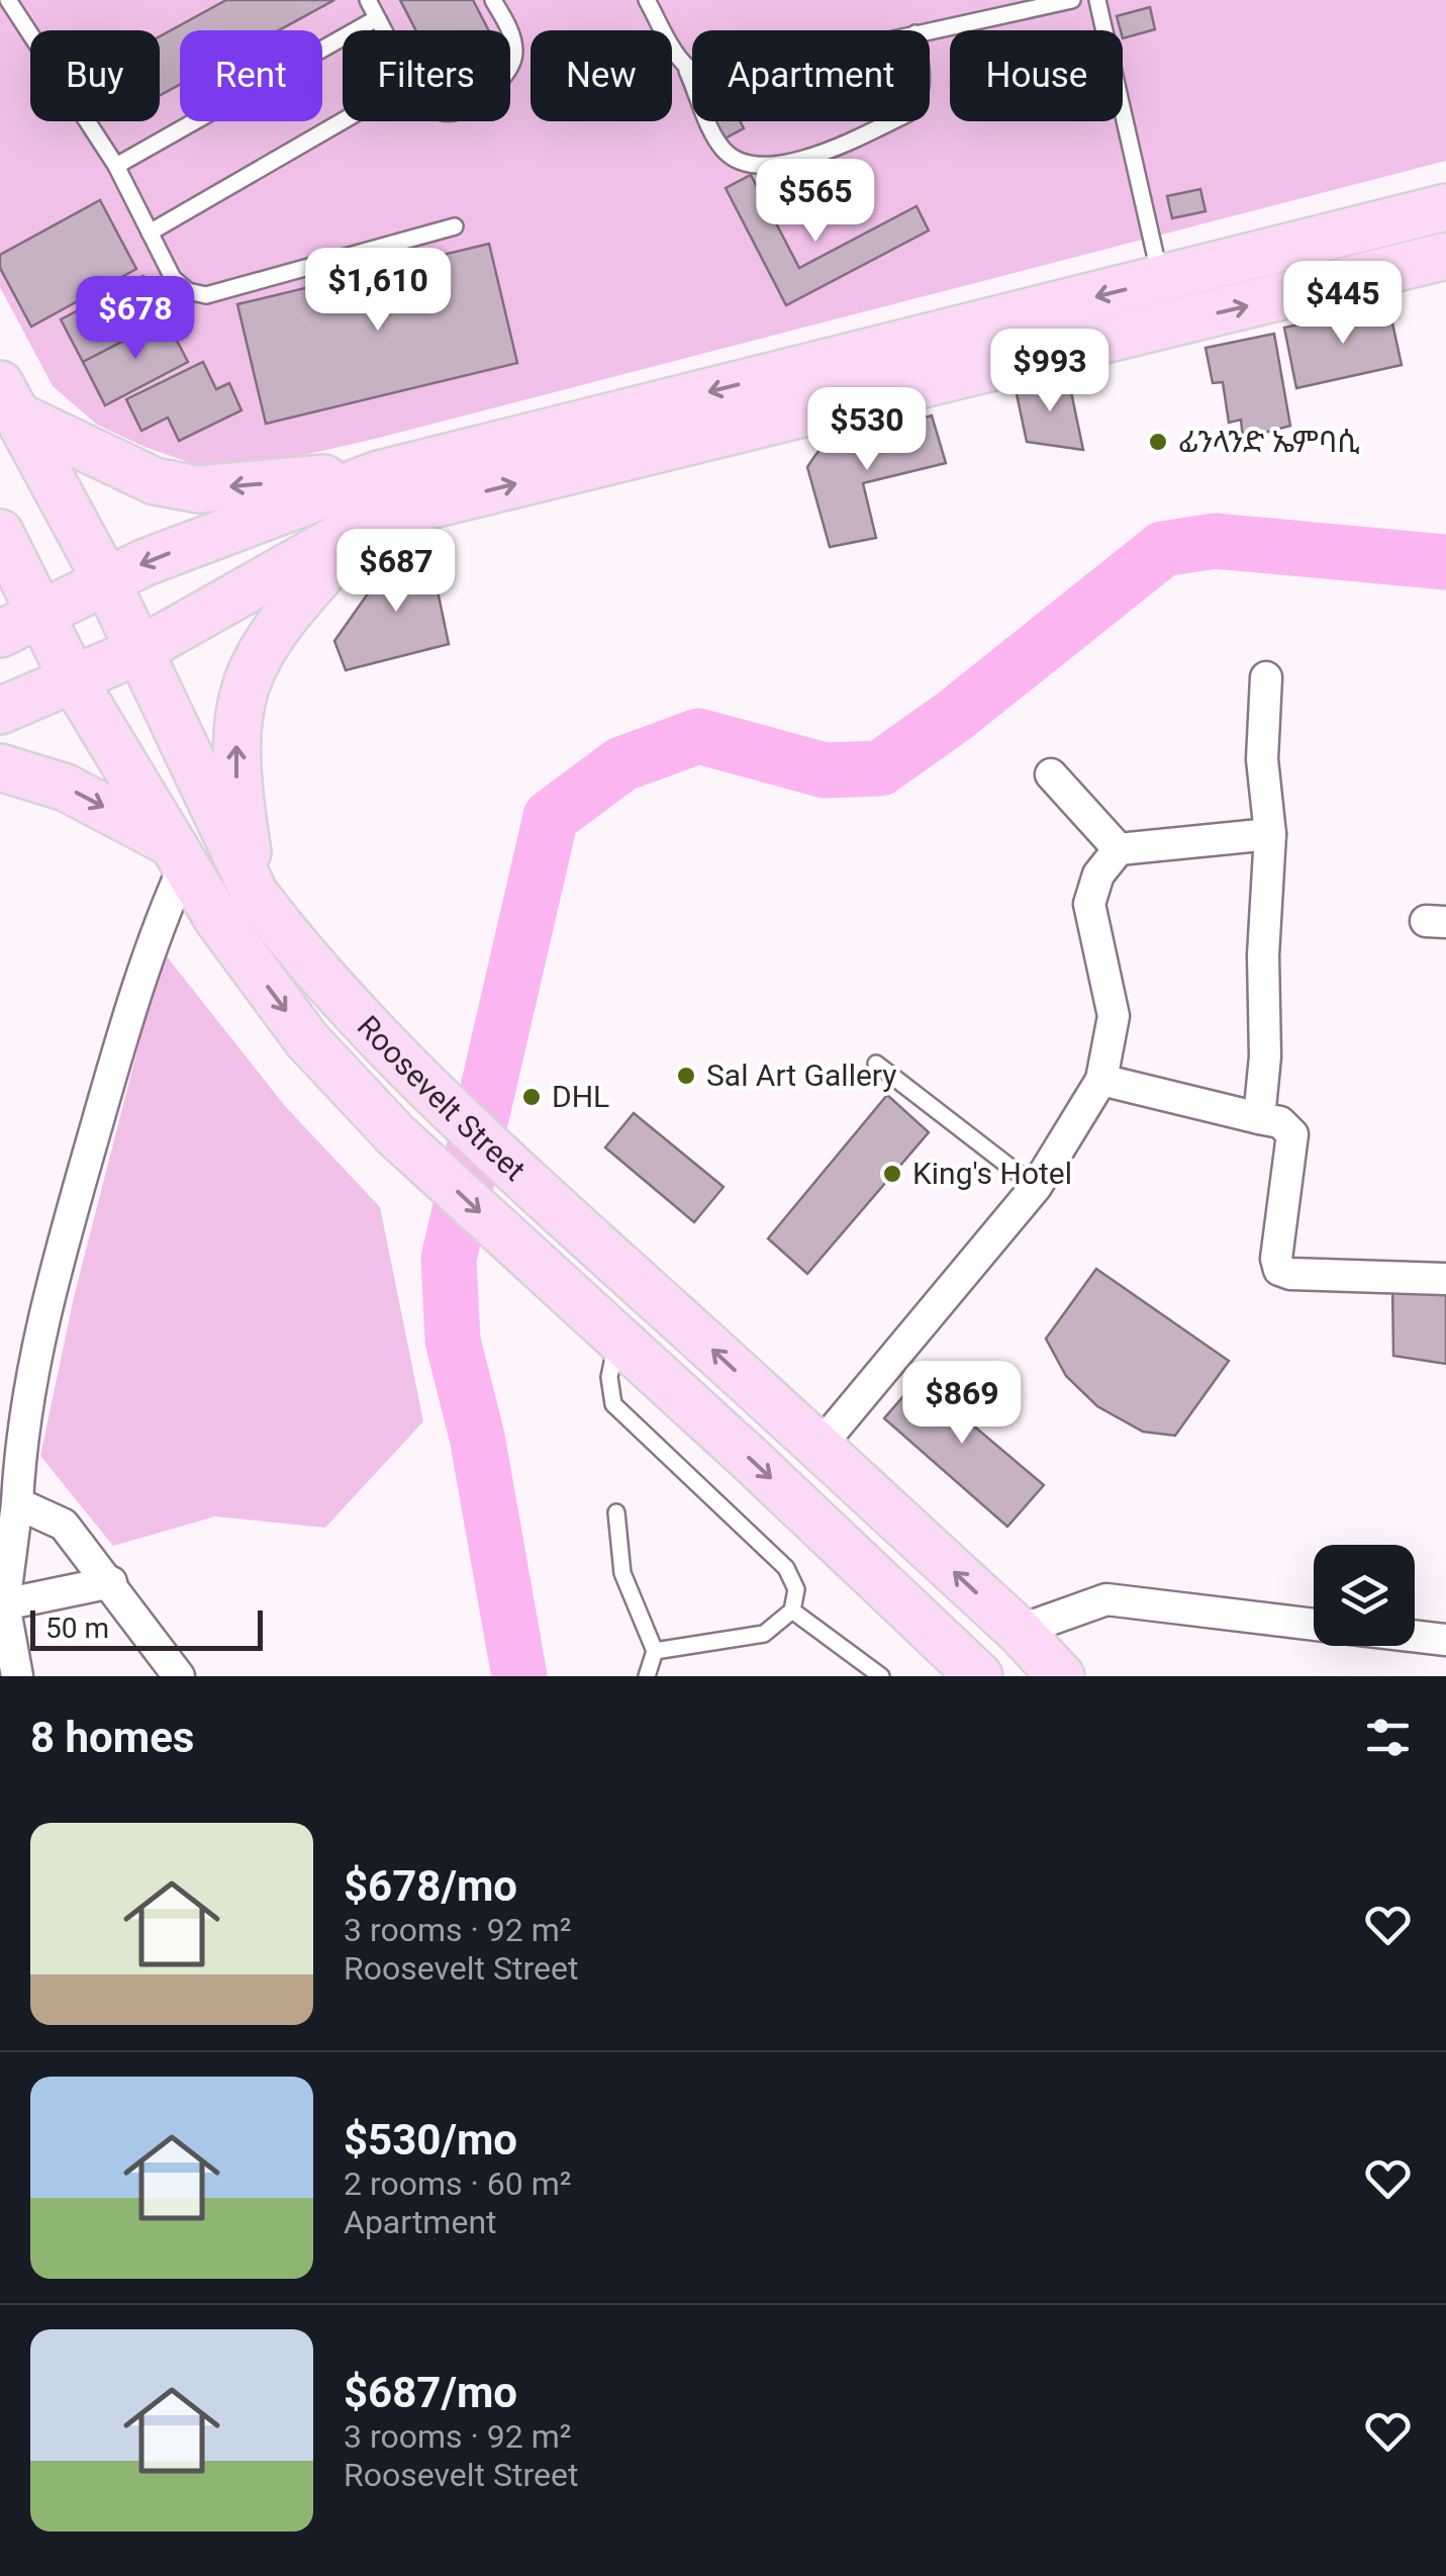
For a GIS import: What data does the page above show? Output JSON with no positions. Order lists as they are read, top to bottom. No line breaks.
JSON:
{"streets":{"main road":["Roosevelt Street"]},"places":["ፊንላንድ ኤምባሲ","Sal Art Gallery","DHL","King's Hotel"],"scale_bar":"50 m","page":{"chip":["Buy","Rent","Filters","New","Apartment","House"],"price":["$565","$1,610","$445","$678","$993","$530","$687","$869"],"scale":"50 m","heading":"8 homes","list":[{"name":"$678/mo","note":"3 rooms · 92 m² · Roosevelt Street"},{"name":"$530/mo","note":"2 rooms · 60 m² · Apartment"},{"name":"$687/mo","note":"3 rooms · 92 m² · Roosevelt Street"}]}}
